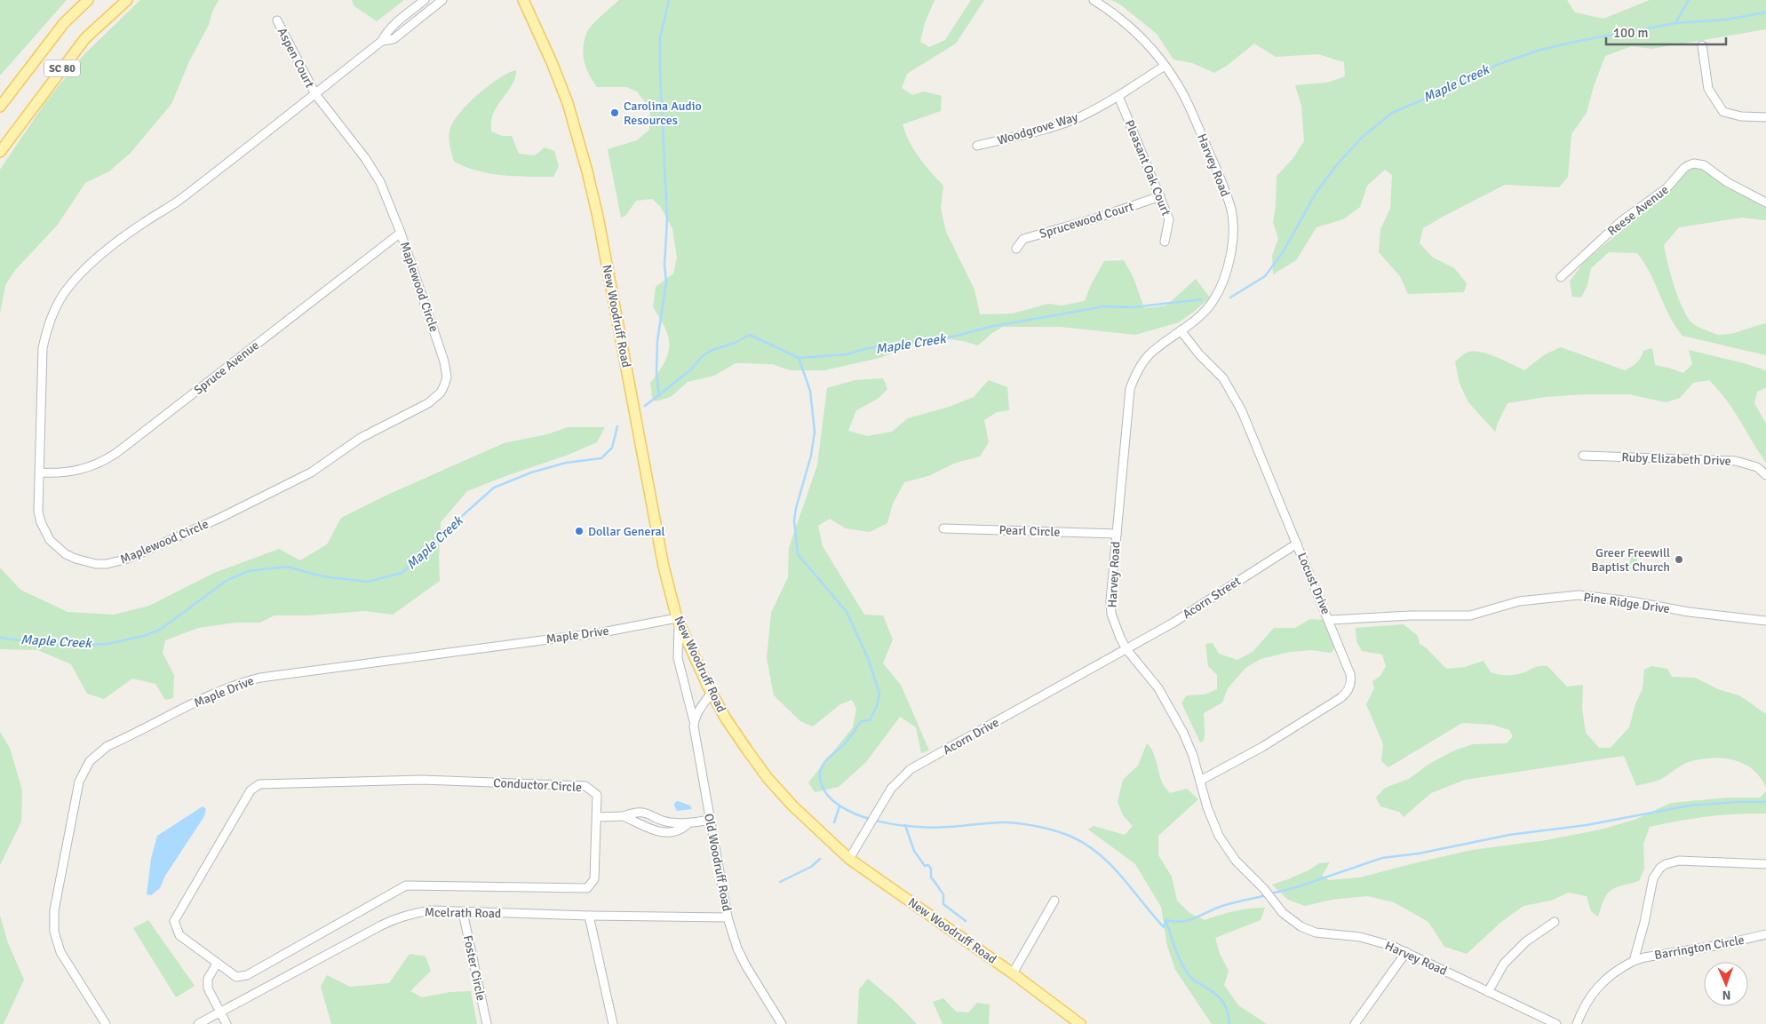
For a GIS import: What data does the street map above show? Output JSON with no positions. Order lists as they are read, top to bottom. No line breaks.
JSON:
{"streets":{"main road":["SC 80","New Woodruff Road"],"street":["Aspen Court","Woodgrove Way","Harvey Road","Pleasant Oak Court","Reese Avenue","Sprucewood Court","Maplewood Circle","Spruce Avenue","Ruby Elizabeth Drive","Pearl Circle","Locust Drive","Acorn Street","Pine Ridge Drive","Maple Drive","Acorn Drive","Conductor Circle","Old Woodruff Road","Mcelrath Road","Barrington Circle","Foster Circle"]},"crossings":[["Aspen Court","Maplewood Circle"],["Woodgrove Way","Harvey Road"],["Woodgrove Way","Pleasant Oak Court"],["Harvey Road","Pearl Circle"],["Harvey Road","Locust Drive"],["Harvey Road","Acorn Street"],["Harvey Road","Acorn Drive"],["Pleasant Oak Court","Sprucewood Court"],["Maplewood Circle","Spruce Avenue"],["New Woodruff Road","Maple Drive"],["New Woodruff Road","Acorn Drive"],["New Woodruff Road","Old Woodruff Road"],["Locust Drive","Acorn Street"],["Locust Drive","Pine Ridge Drive"],["Acorn Street","Acorn Drive"],["Maple Drive","Old Woodruff Road"],["Old Woodruff Road","Mcelrath Road"],["Mcelrath Road","Foster Circle"]],"water":["Maple Creek"],"places":["Carolina Audio Resources","Dollar General","Greer Freewill Baptist Church"],"scale_bar":"100 m","north":"bottom"}
